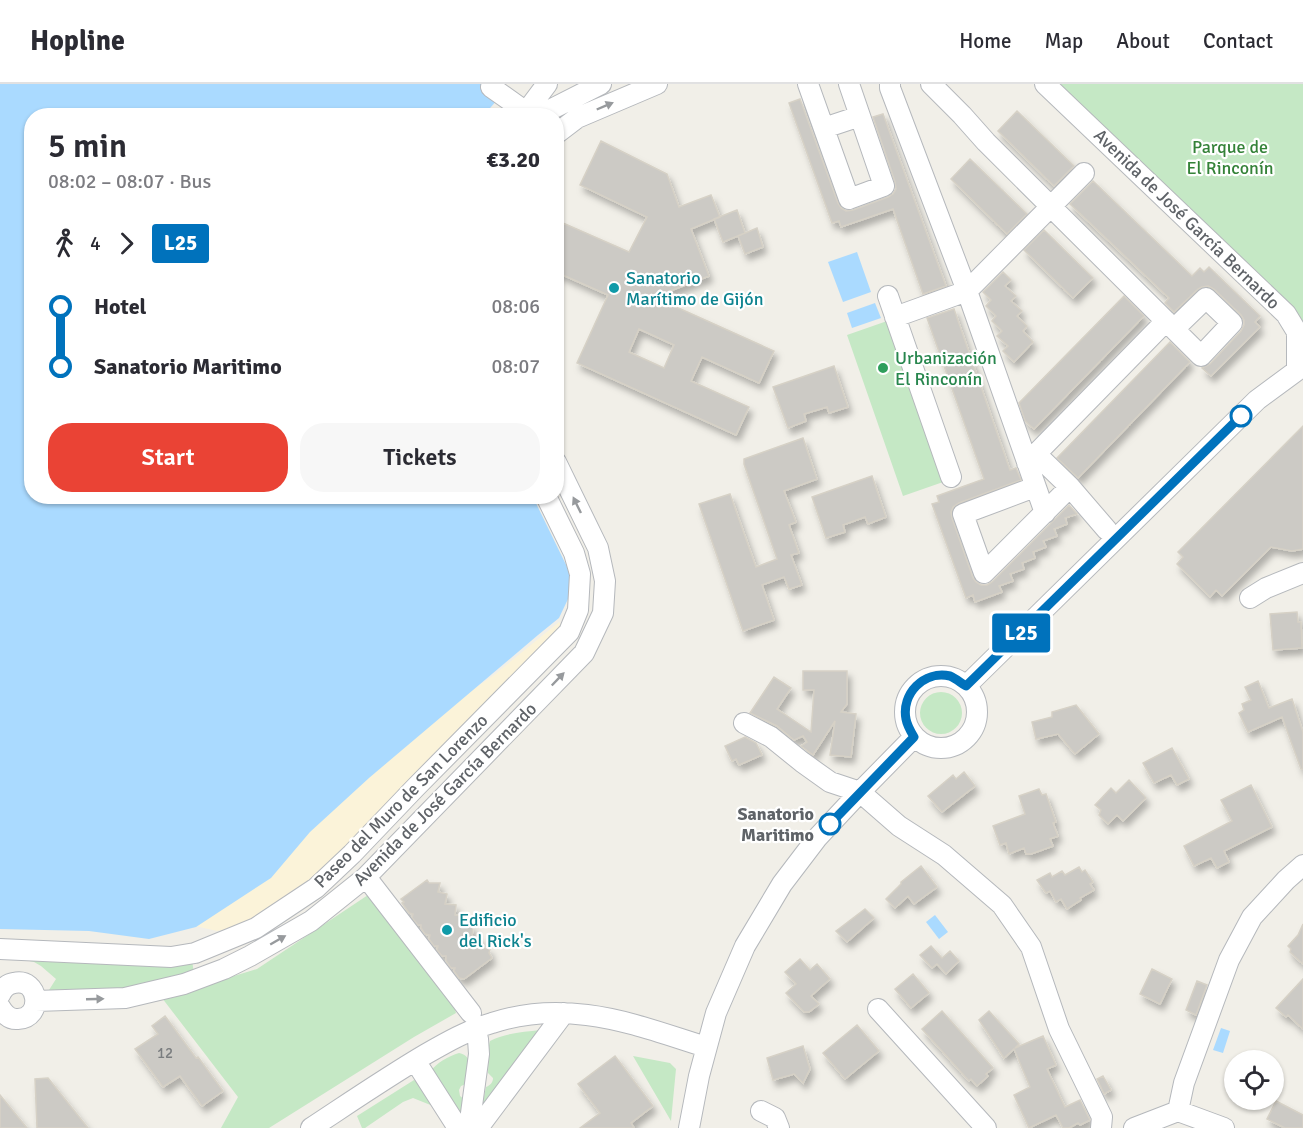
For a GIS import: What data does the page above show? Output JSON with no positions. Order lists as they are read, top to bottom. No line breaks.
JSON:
{"streets":{"street":["Avenida de José García Bernardo","Paseo del Muro de San Lorenzo"]},"one_way":["Avenida de José García Bernardo"],"parks":["Parque de El Rinconín"],"places":["Sanatorio Marítimo de Gijón","Urbanización El Rinconín","Sanatorio Maritimo","Edificio del Rick's"],"lines":["bus line L25"],"house_numbers":["12"],"page":{"header":"Hopline","nav":["Home","Map","About","Contact"],"on_map":"L25","heading":["5 min","08:02 – 08:07 · Bus","€3.20"],"legs":["4","L25"],"list":[{"name":"Hotel","value":"08:06"},{"name":"Sanatorio Maritimo","value":"08:07"}],"buttons":["Start","Tickets"]}}
